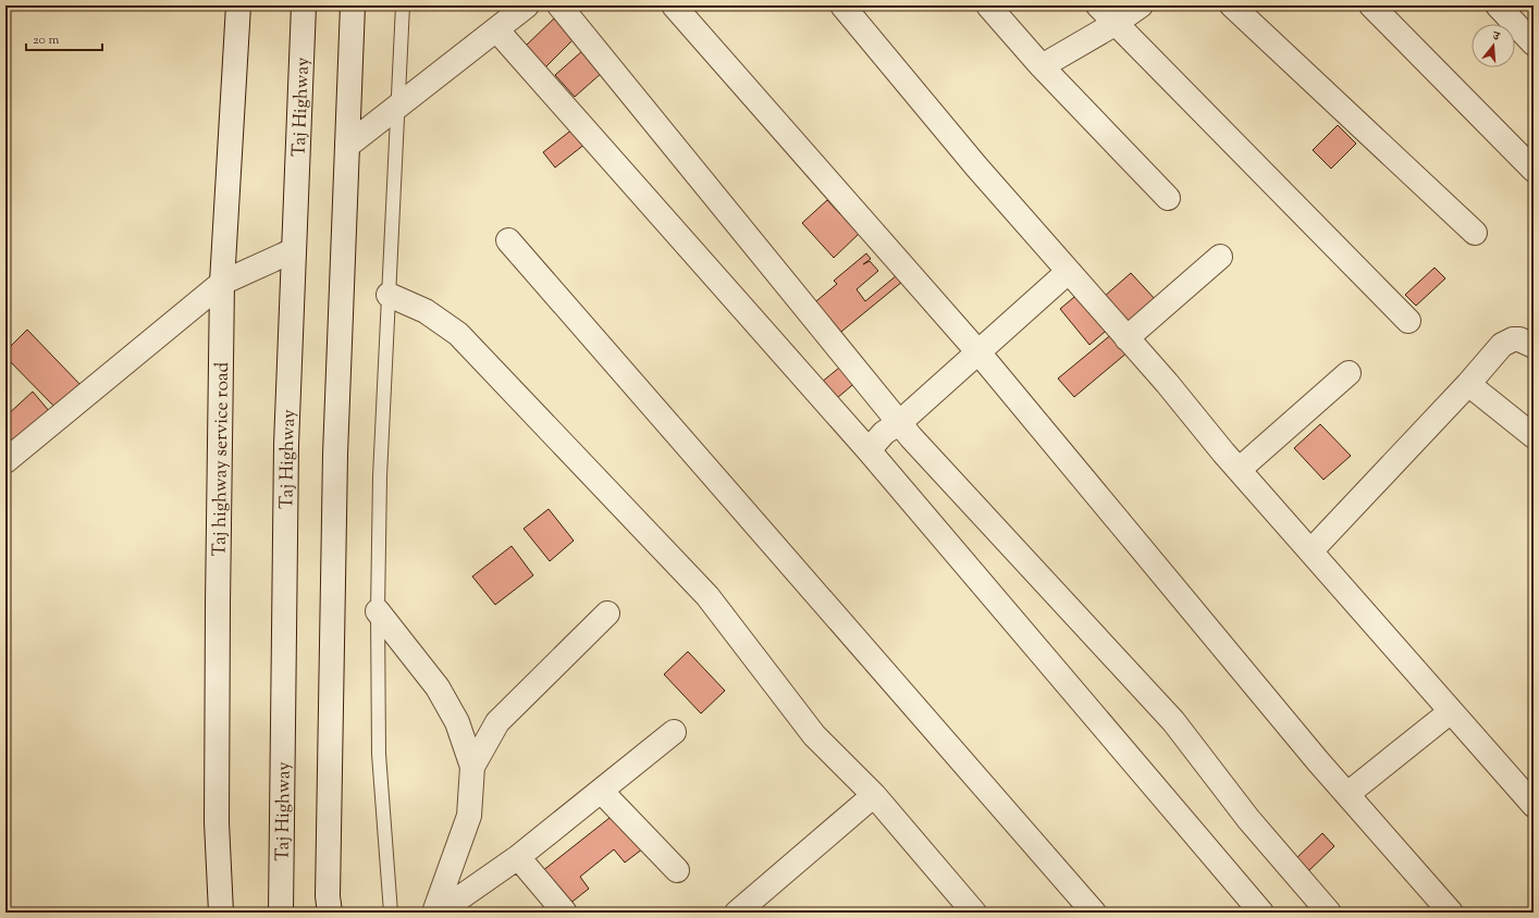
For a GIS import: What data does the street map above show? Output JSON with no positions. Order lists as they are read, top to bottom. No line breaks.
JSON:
{"streets":{"street":["Taj Highway","Taj highway service road"]},"scale_bar":"20 m","north":"top"}
